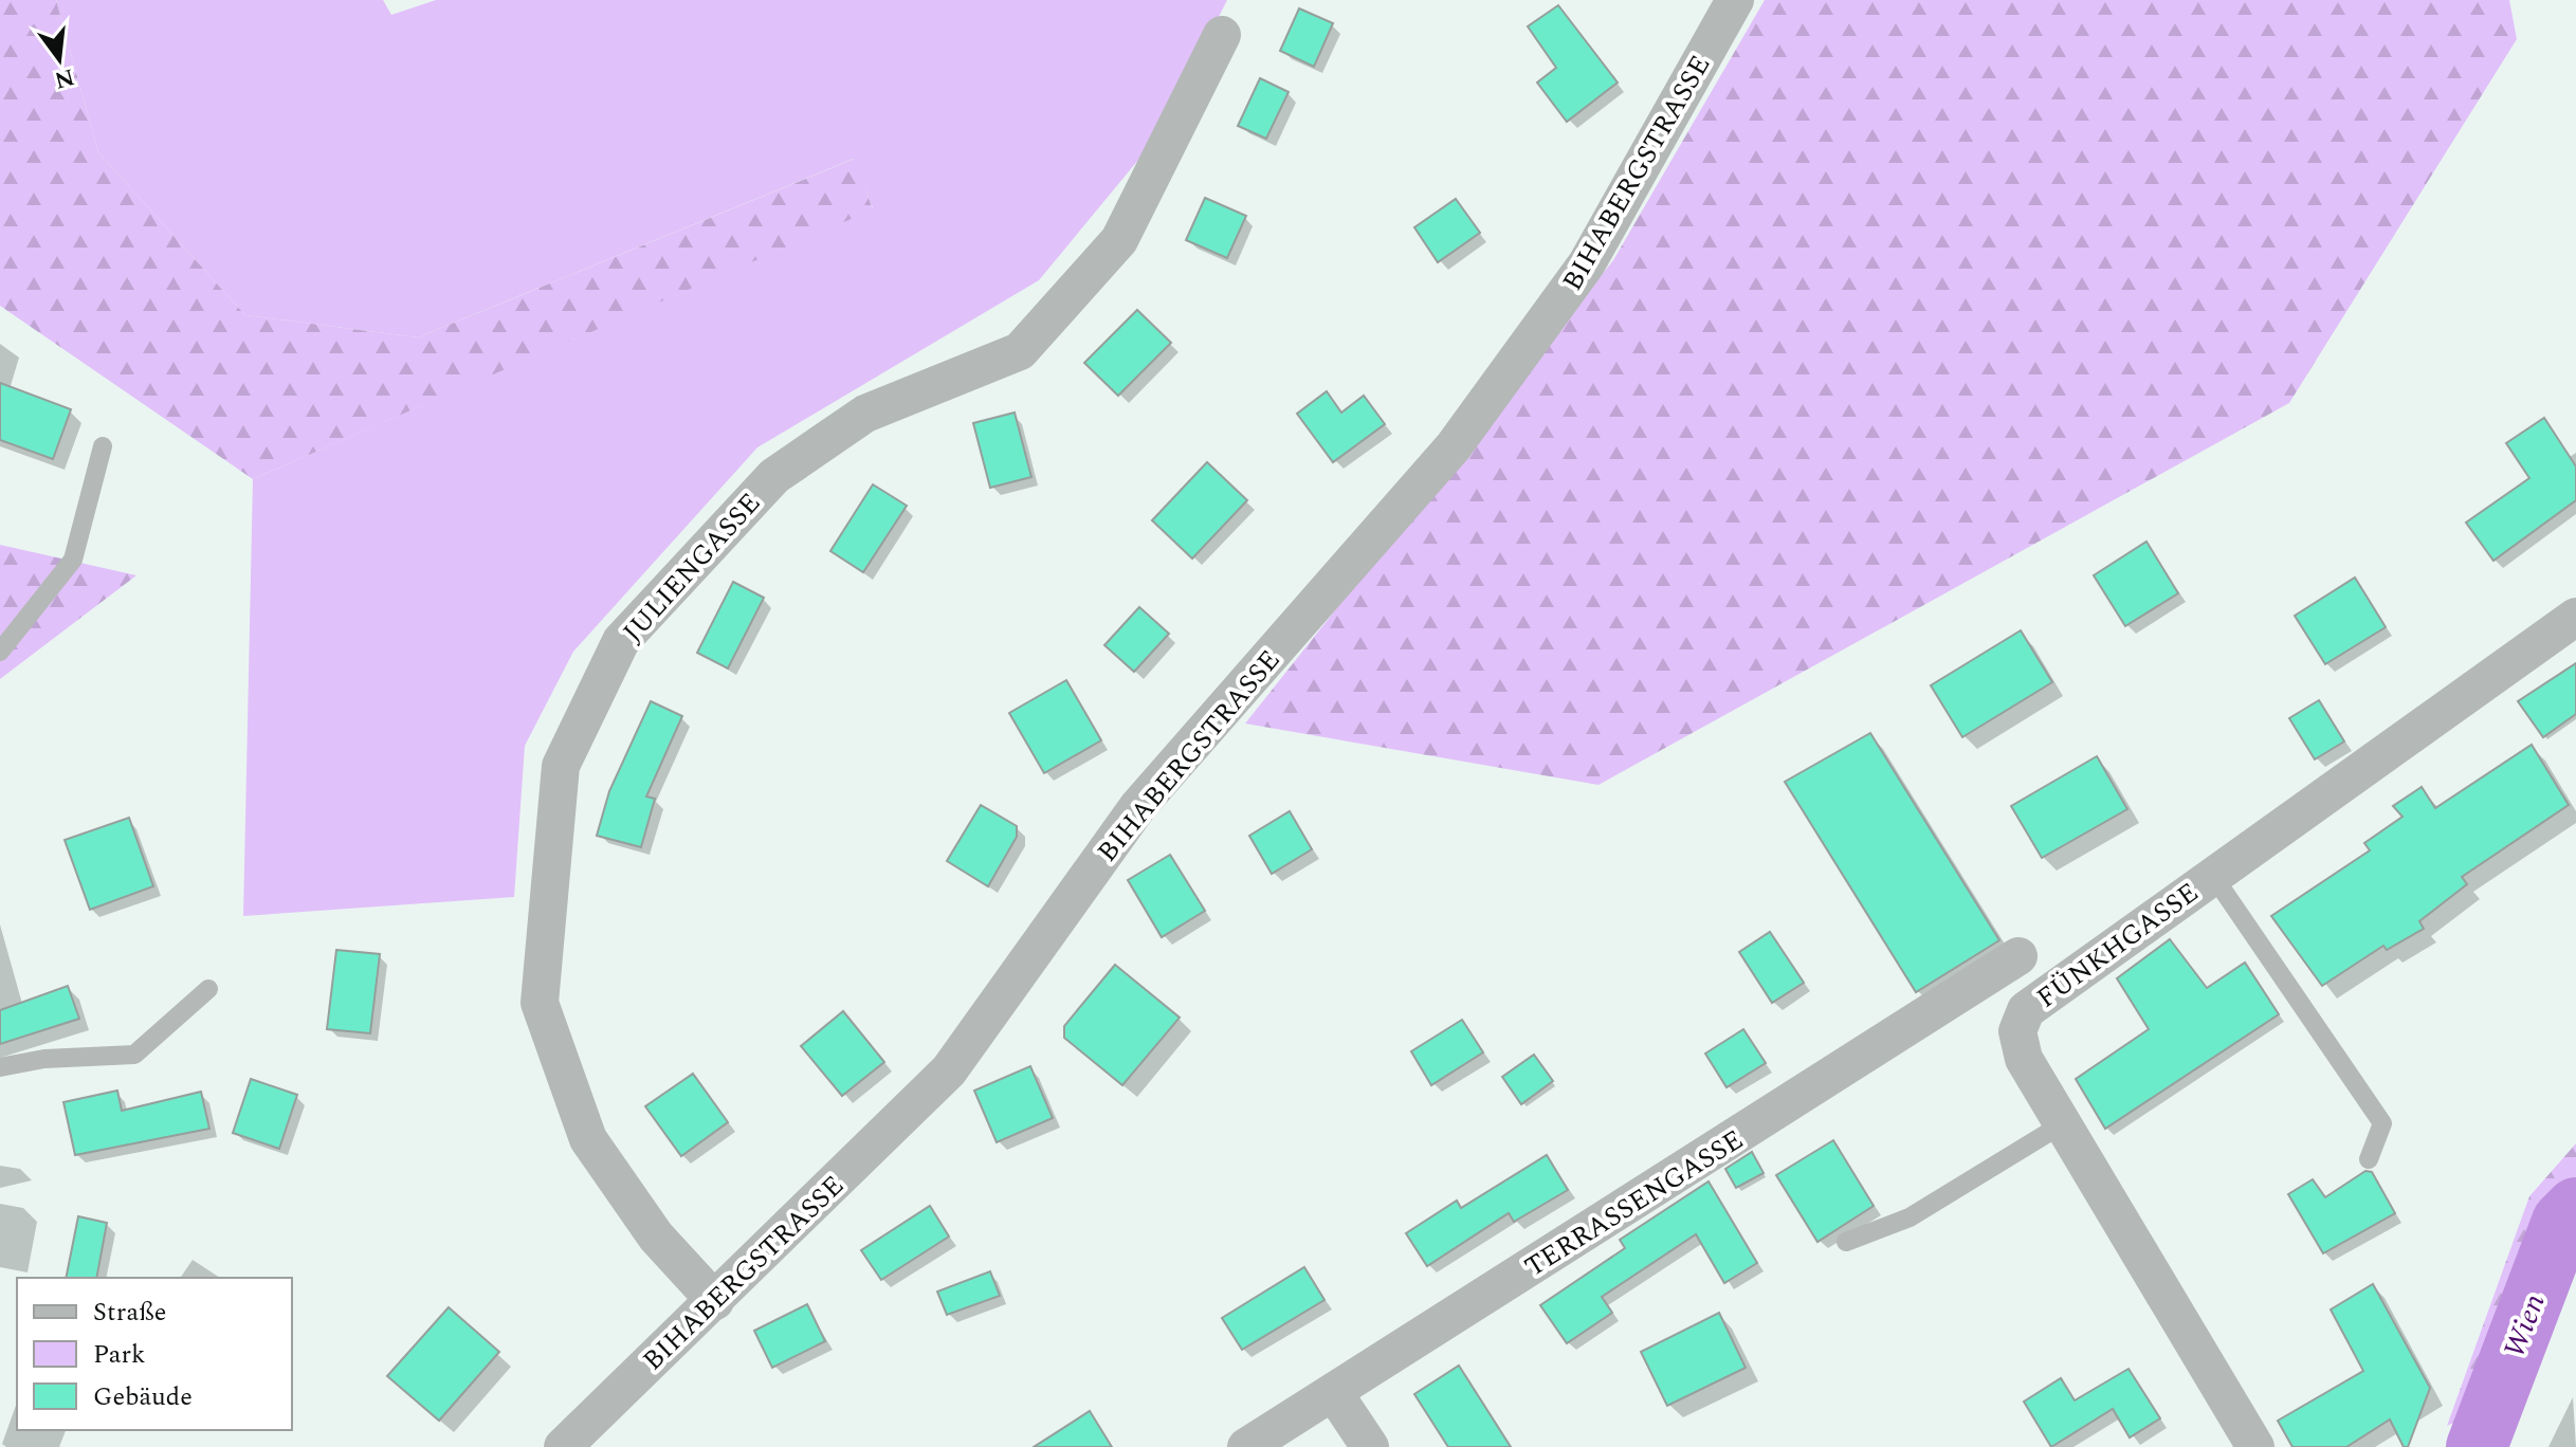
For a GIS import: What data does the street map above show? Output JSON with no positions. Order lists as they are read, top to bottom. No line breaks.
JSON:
{"streets":{"street":["BIHABERGSTRASSE","JULIENGASSE","FÜNKHGASSE","TERRASSENGASSE"]},"crossings":[["BIHABERGSTRASSE","JULIENGASSE"]],"water":["Wien"],"legend":["Straße","Park","Gebäude"],"north":"bottom"}
